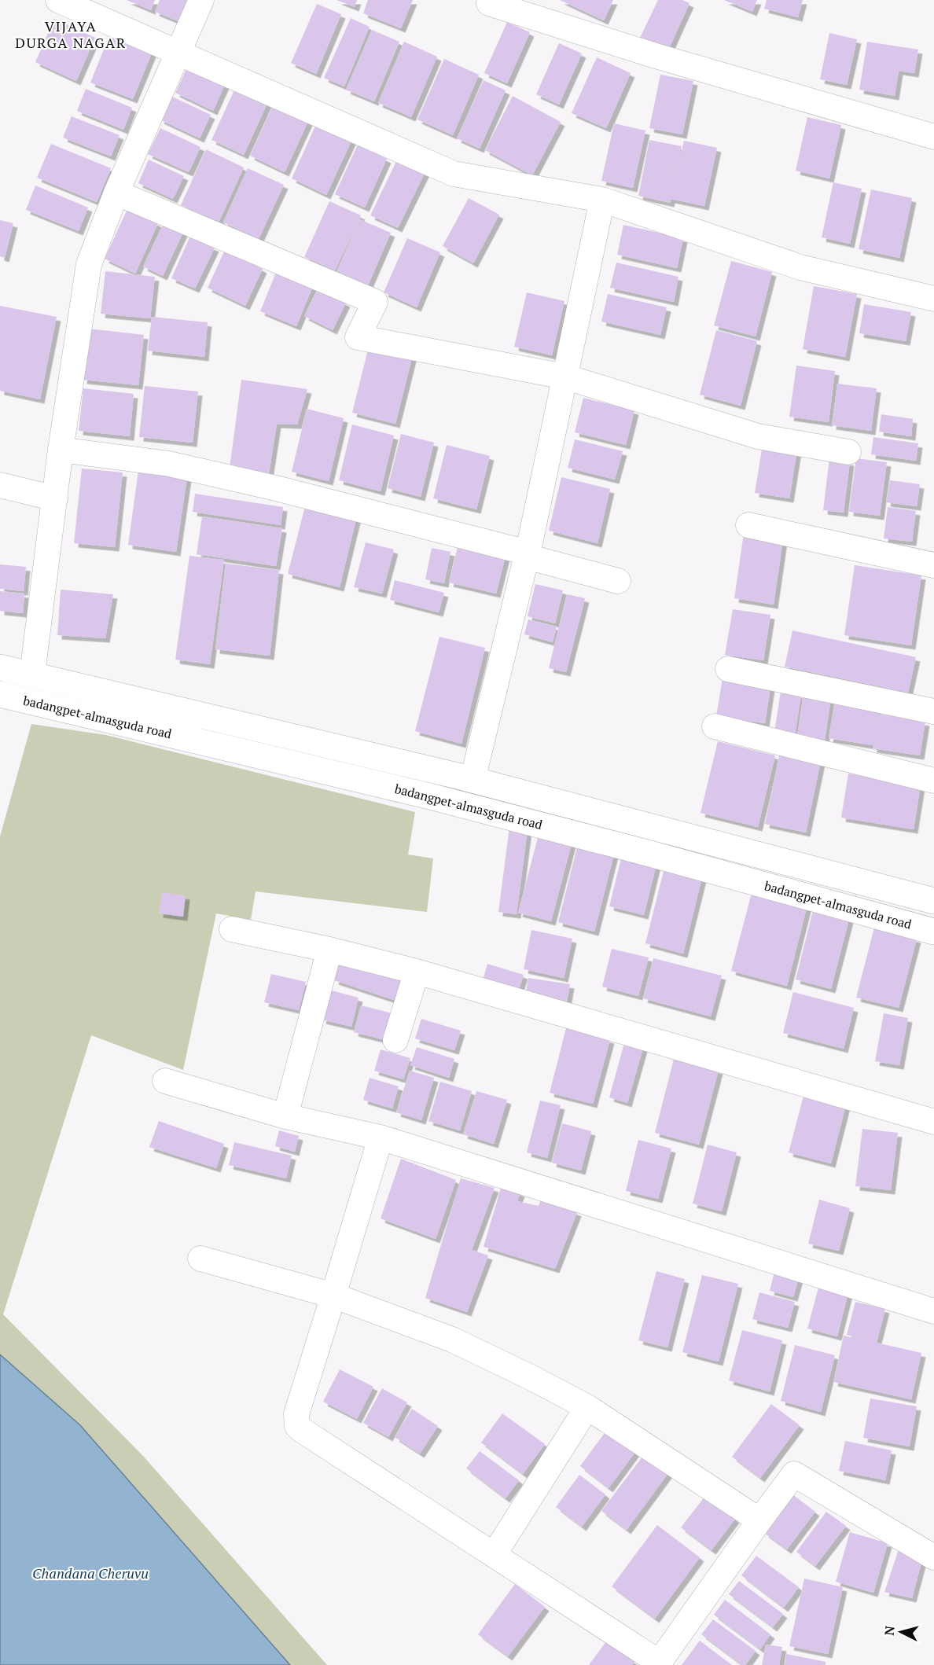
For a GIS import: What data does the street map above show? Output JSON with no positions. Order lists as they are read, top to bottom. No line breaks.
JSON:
{"streets":{"street":["badangpet-almasguda road"]},"districts":["VIJAYA DURGA NAGAR"],"water":["Chandana Cheruvu"],"north":"left"}
